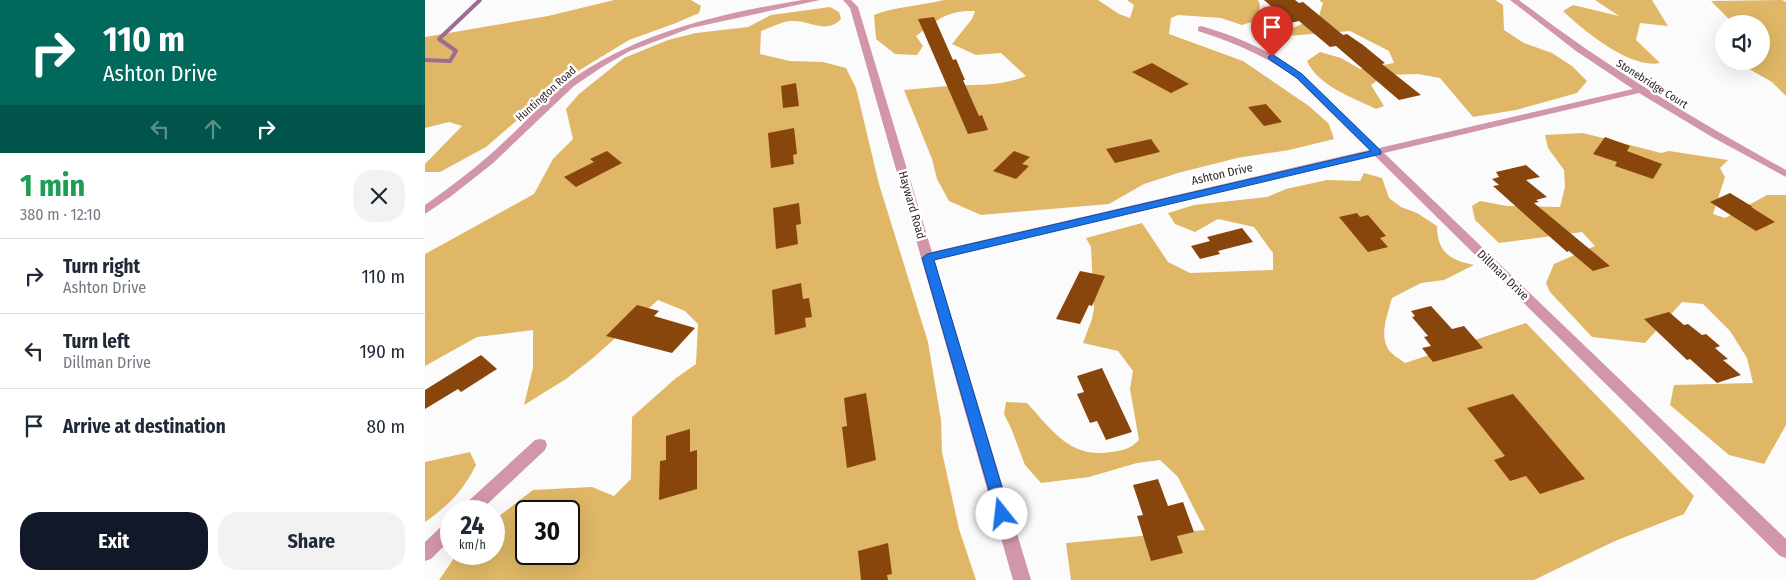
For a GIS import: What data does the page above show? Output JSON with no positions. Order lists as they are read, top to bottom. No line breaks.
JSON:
{"streets":{"street":["Stonebridge Court","Huntington Road","Ashton Drive","Hayward Road","Dillman Drive"]},"crossings":[["Stonebridge Court","Ashton Drive"],["Ashton Drive","Hayward Road"],["Ashton Drive","Dillman Drive"]],"page":{"turn":["110 m","Ashton Drive"],"heading":["1 min","380 m · 12:10"],"list":[{"name":"Turn right","note":"Ashton Drive","value":"110 m"},{"name":"Turn left","note":"Dillman Drive","value":"190 m"},{"name":"Arrive at destination","value":"80 m"}],"speed":"24 km/h","limit":"30","buttons":["Exit","Share"]}}
